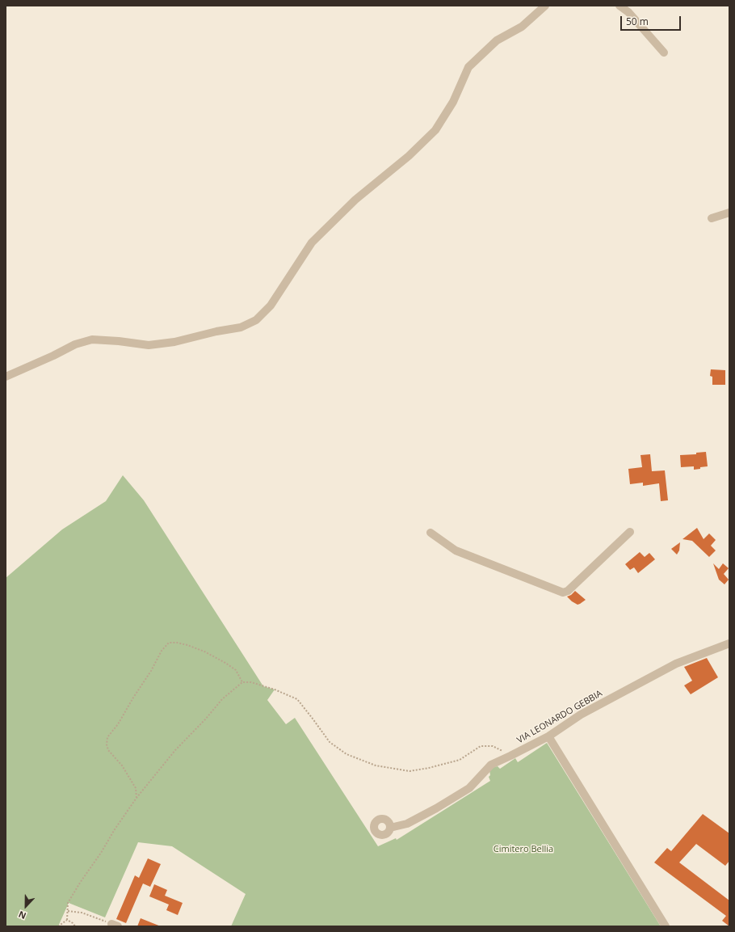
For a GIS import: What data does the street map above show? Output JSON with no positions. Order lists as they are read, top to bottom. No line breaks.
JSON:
{"streets":{"street":["VIA LEONARDO GEBBIA"]},"parks":["Cimitero Bellia"],"scale_bar":"50 m","north":"bottom"}
